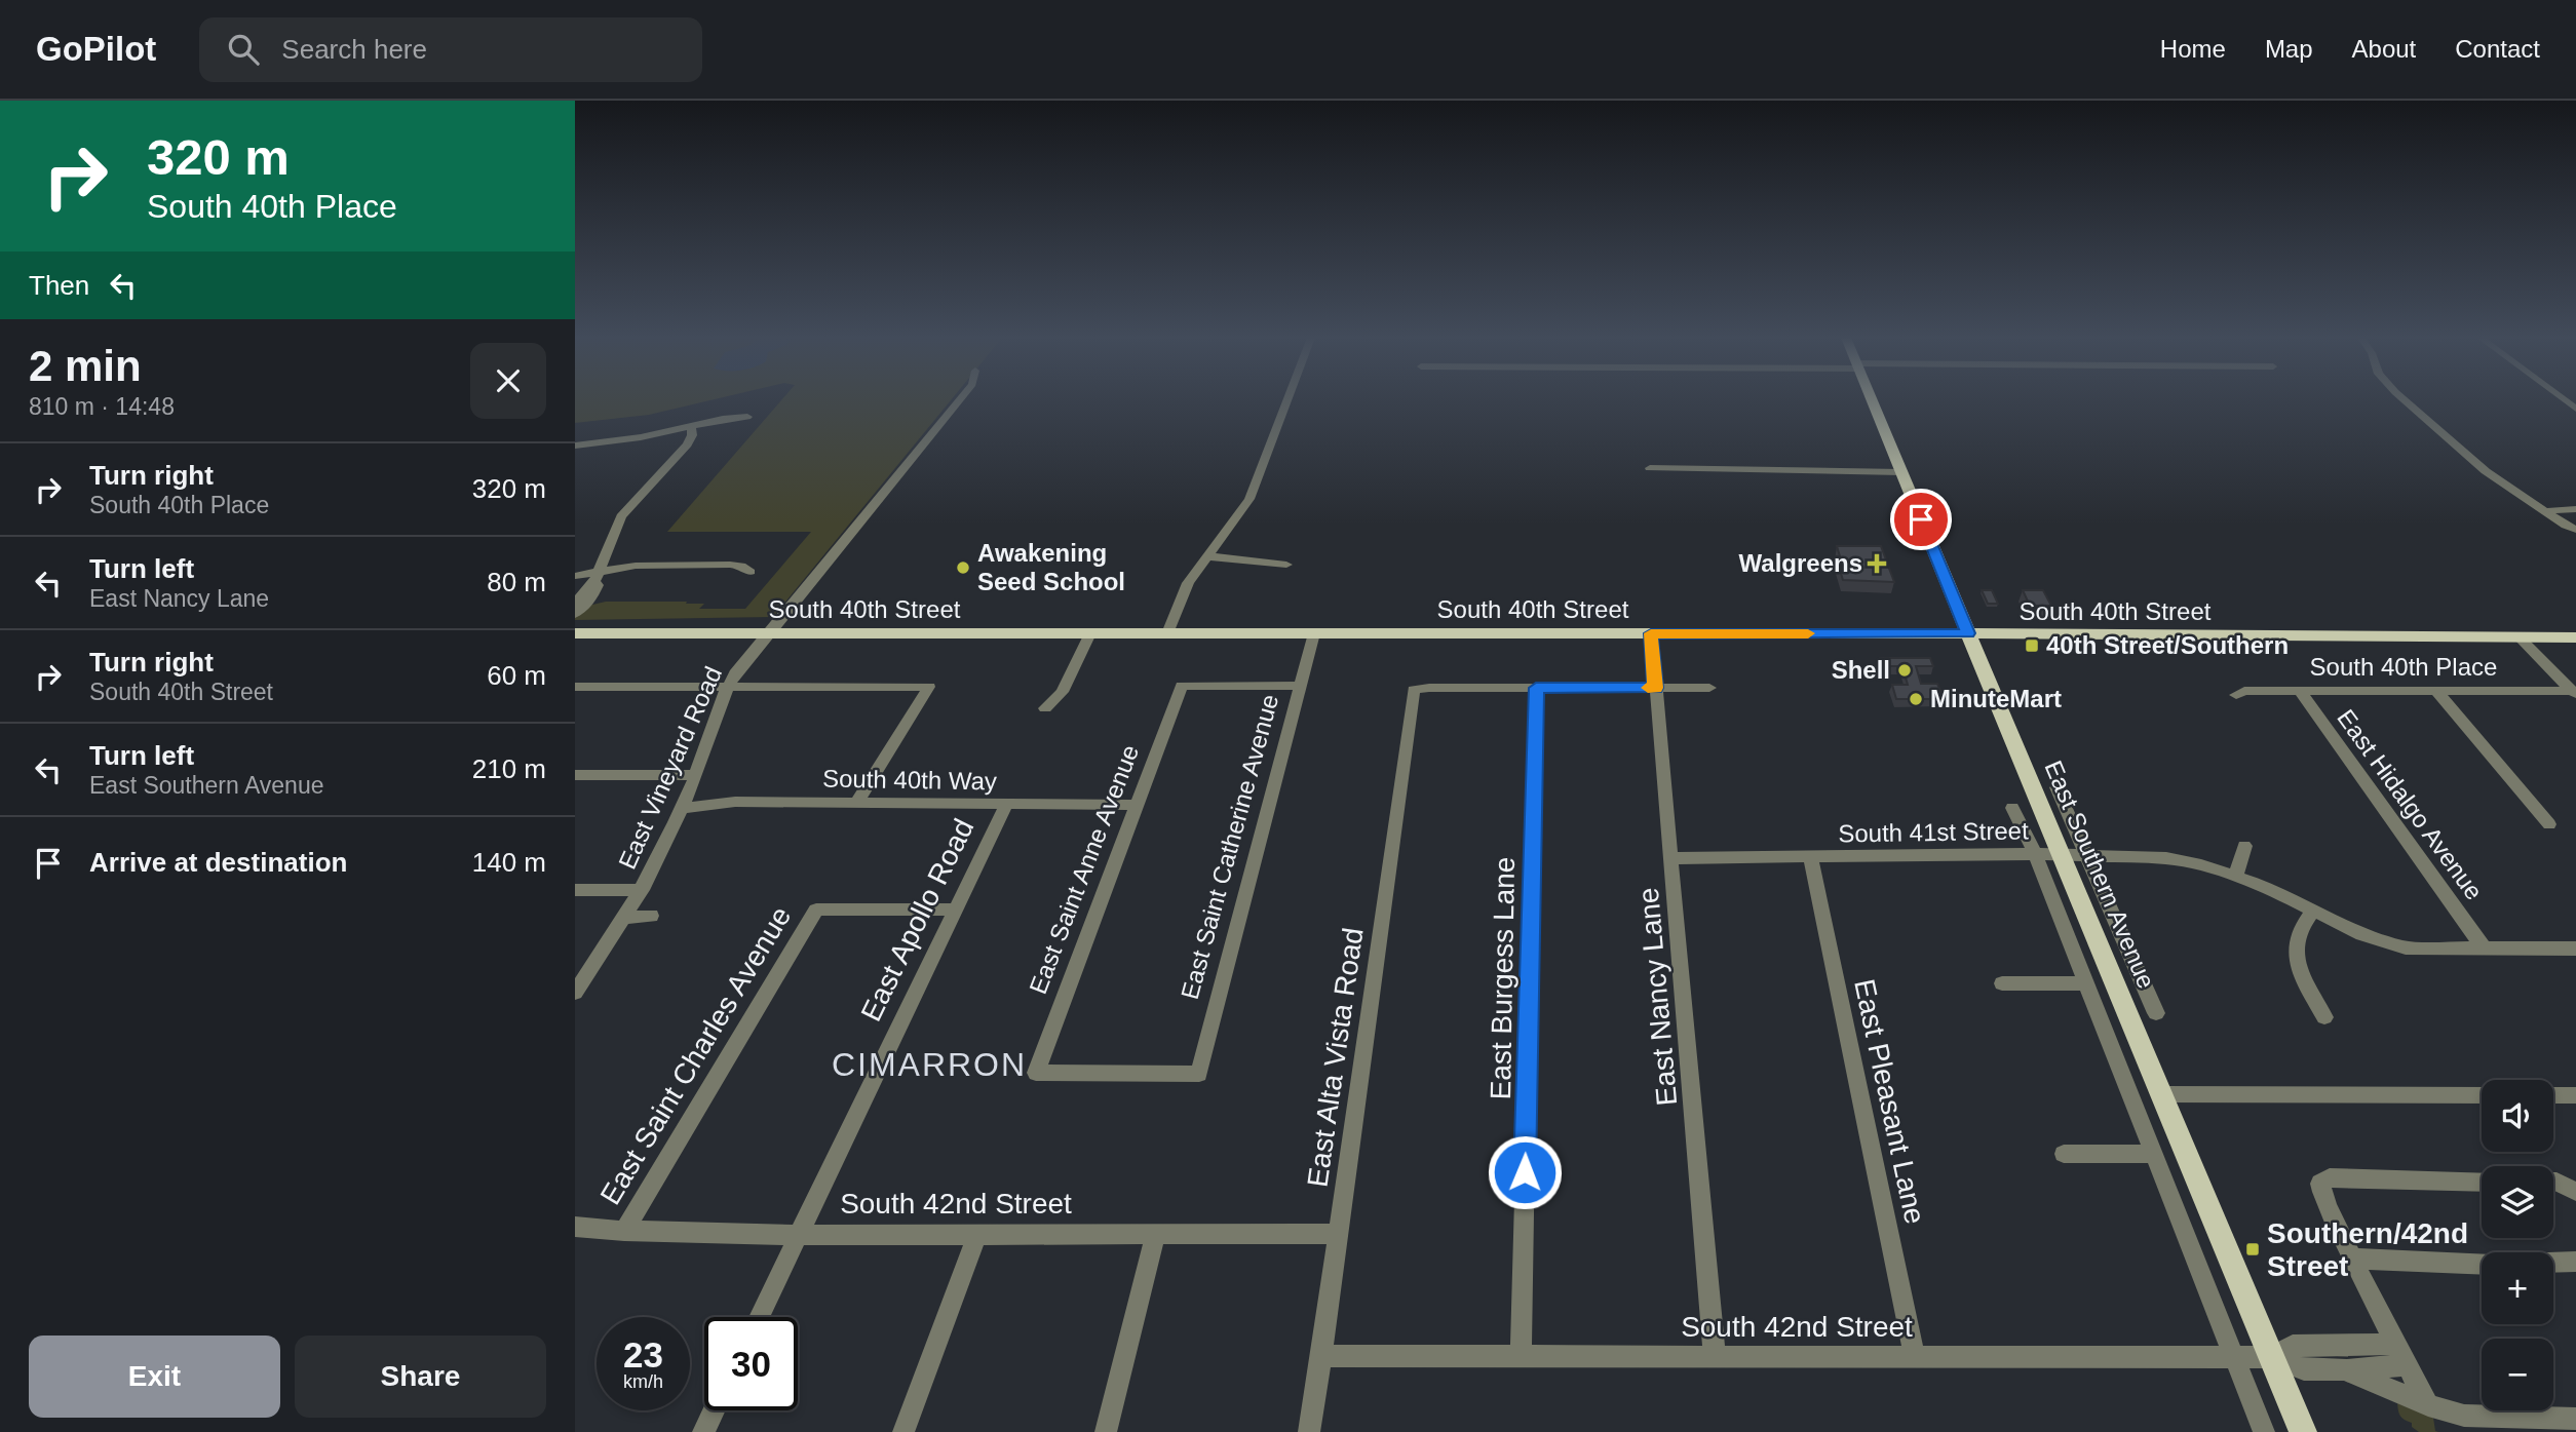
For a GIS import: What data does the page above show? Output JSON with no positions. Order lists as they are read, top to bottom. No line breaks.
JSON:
{"streets":{"main road":["South 40th Street","East Southern Avenue"],"street":["South 40th Place","East Vineyard Road","South 40th Way","East Hidalgo Avenue","South 41st Street","East Saint Catherine Avenue","East Saint Anne Avenue","East Apollo Road","East Burgess Lane","East Nancy Lane","East Saint Charles Avenue","East Alta Vista Road","East Pleasant Lane","South 42nd Street"]},"crossings":[["South 40th Street","East Vineyard Road"],["South 40th Street","East Saint Catherine Avenue"],["South 40th Street","East Southern Avenue"],["South 40th Street","East Nancy Lane"],["South 40th Place","East Hidalgo Avenue"],["East Vineyard Road","South 40th Way"],["South 40th Way","East Saint Anne Avenue"],["South 40th Way","East Apollo Road"],["East Hidalgo Avenue","South 41st Street"],["South 41st Street","East Southern Avenue"],["South 41st Street","East Nancy Lane"],["South 41st Street","East Pleasant Lane"],["East Saint Catherine Avenue","East Saint Anne Avenue"],["East Southern Avenue","South 42nd Street"],["East Apollo Road","East Saint Charles Avenue"],["East Apollo Road","South 42nd Street"],["East Burgess Lane","East Alta Vista Road"],["East Burgess Lane","South 42nd Street"],["East Nancy Lane","South 42nd Street"],["East Saint Charles Avenue","South 42nd Street"],["East Alta Vista Road","South 42nd Street"],["East Pleasant Lane","South 42nd Street"]],"districts":["CIMARRON"],"places":{"health":["Walgreens"],"other":["Awakening Seed School","Shell","MinuteMart"],"transit":["40th Street/Southern","Southern/42nd Street"]},"page":{"header":"GoPilot","search":"Search here","nav":["Home","Map","About","Contact"],"turn":["320 m","South 40th Place"],"then":"Then","heading":["2 min","810 m · 14:48"],"list":[{"name":"Turn right","note":"South 40th Place","value":"320 m"},{"name":"Turn left","note":"East Nancy Lane","value":"80 m"},{"name":"Turn right","note":"South 40th Street","value":"60 m"},{"name":"Turn left","note":"East Southern Avenue","value":"210 m"},{"name":"Arrive at destination","value":"140 m"}],"map_buttons":["+","−"],"speed":"23 km/h","limit":"30","buttons":["Exit","Share"]}}
